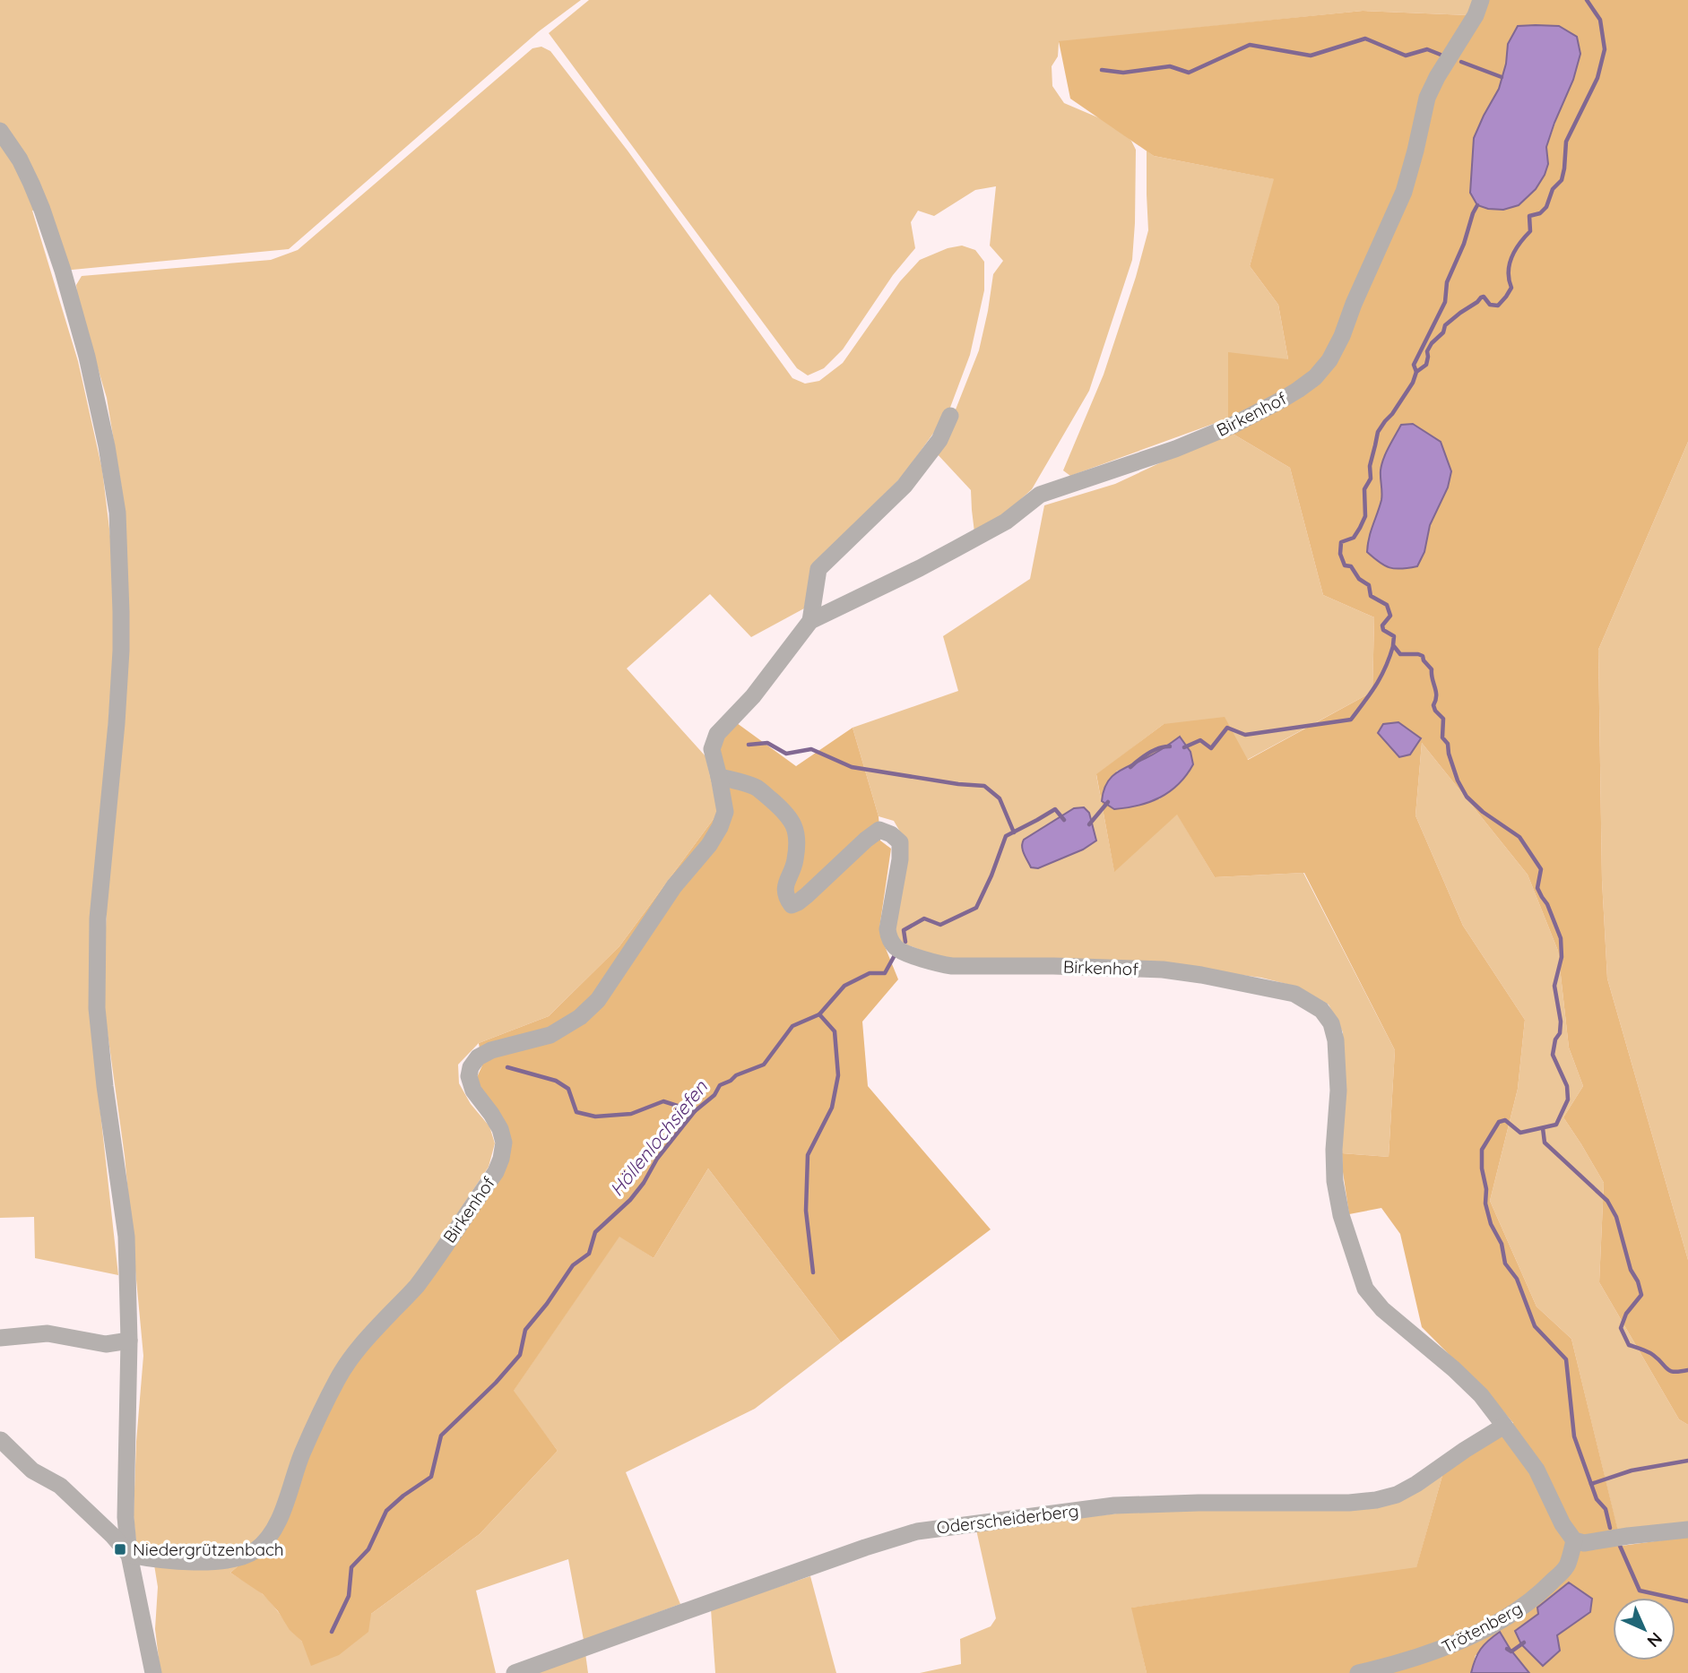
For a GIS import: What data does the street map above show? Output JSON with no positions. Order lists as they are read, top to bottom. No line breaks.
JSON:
{"streets":{"street":["Birkenhof","Oderscheiderberg","Trötenberg"]},"crossings":[["Birkenhof","Oderscheiderberg"]],"water":["Höllenlochsiefen"],"places":{"transit":["Niedergrützenbach"]},"north":"bottom right"}
